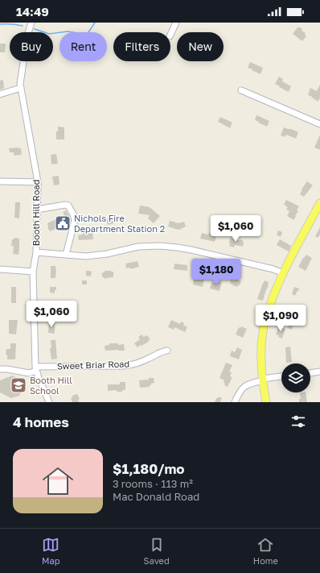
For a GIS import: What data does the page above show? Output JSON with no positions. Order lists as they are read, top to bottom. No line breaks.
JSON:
{"streets":{"street":["Booth Hill Road","Sweet Briar Road"]},"crossings":[["Booth Hill Road","Sweet Briar Road"]],"places":{"public building":["Nichols Fire Department Station 2"],"school or university":["Booth Hill School"]},"page":{"status":"14:49","chip":["Buy","Rent","Filters","New"],"price":["$1,060","$1,180","$1,060","$1,090"],"heading":"4 homes","list":[{"name":"$1,180/mo","note":"3 rooms · 113 m² · Mac Donald Road"}],"tabs":["Map","Saved","Home"]}}
